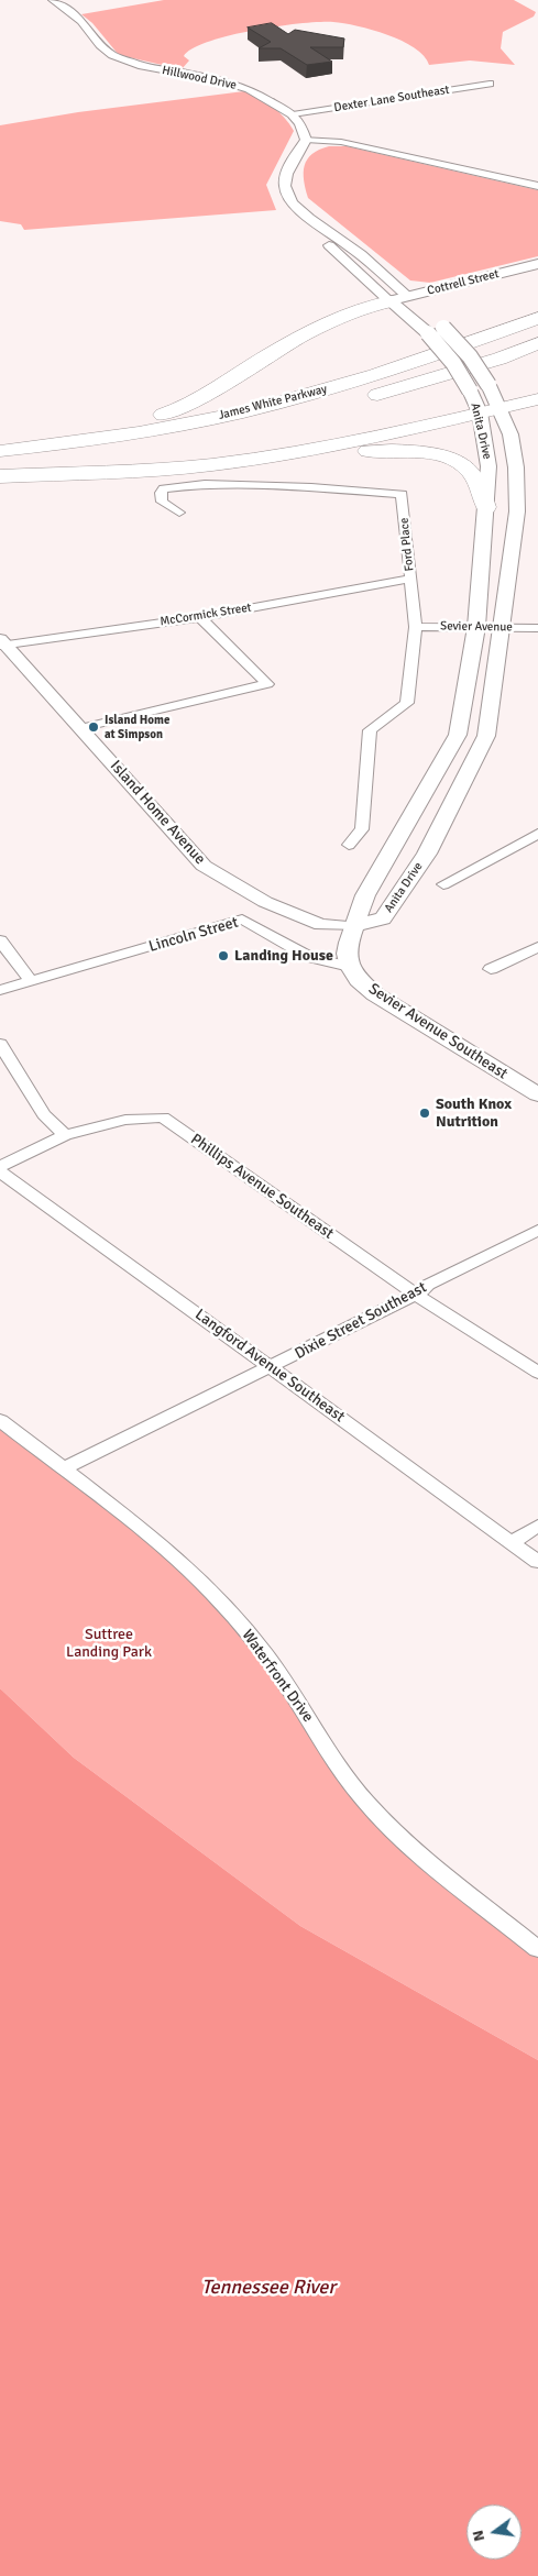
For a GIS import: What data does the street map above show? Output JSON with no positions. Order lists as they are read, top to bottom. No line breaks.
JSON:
{"streets":{"highway":["James White Parkway"],"main road":["Cottrell Street","Anita Drive","Sevier Avenue Southeast"],"street":["Hillwood Drive","Dexter Lane Southeast","Ford Place","McCormick Street","Sevier Avenue","Island Home Avenue","Lincoln Street","Phillips Avenue Southeast","Dixie Street Southeast","Langford Avenue Southeast","Waterfront Drive"]},"crossings":[["Hillwood Drive","Dexter Lane Southeast"],["Cottrell Street","Anita Drive"],["Anita Drive","Sevier Avenue"],["Anita Drive","Island Home Avenue"],["Ford Place","McCormick Street"],["Ford Place","Sevier Avenue"],["McCormick Street","Island Home Avenue"],["Lincoln Street","Sevier Avenue Southeast"],["Phillips Avenue Southeast","Dixie Street Southeast"],["Dixie Street Southeast","Langford Avenue Southeast"],["Dixie Street Southeast","Waterfront Drive"]],"water":["Tennessee River"],"parks":["Suttree Landing Park"],"places":["Island Home at Simpson","Landing House","South Knox Nutrition"],"north":"left"}
